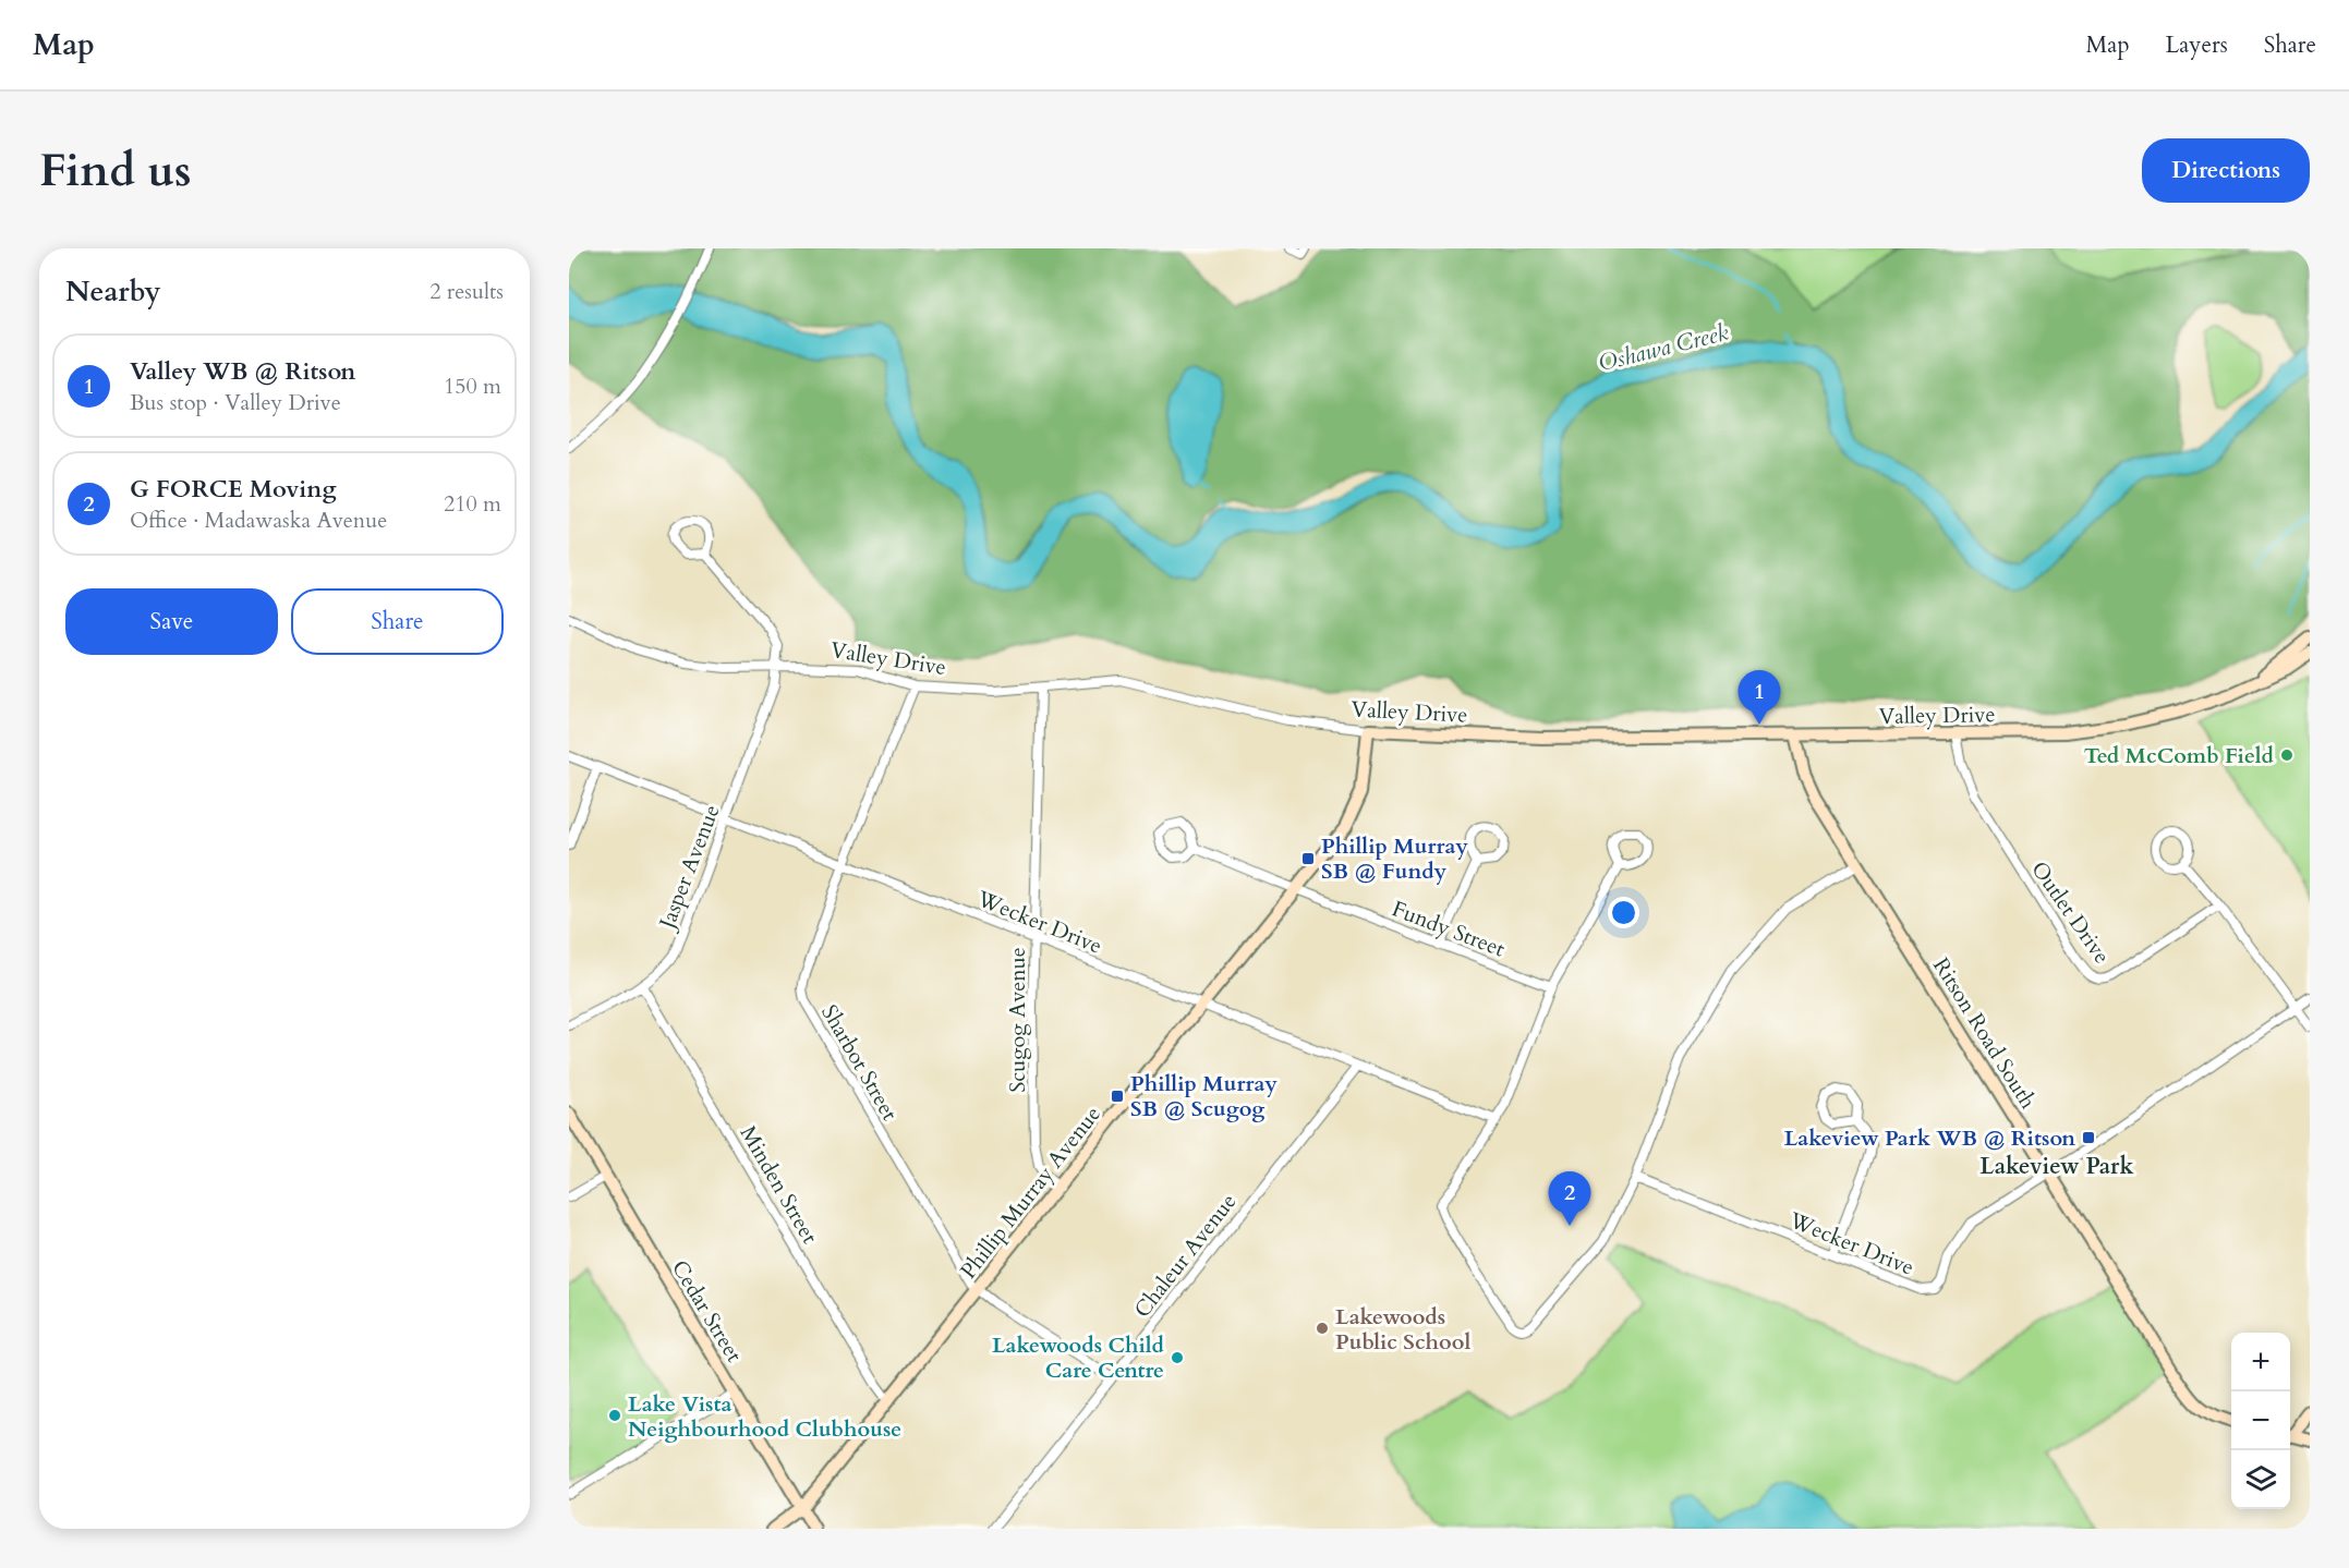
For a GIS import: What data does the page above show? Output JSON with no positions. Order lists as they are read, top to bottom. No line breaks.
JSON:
{"streets":{"street":["Valley Drive","Jasper Avenue","Outlet Drive","Wecker Drive","Fundy Street","Scugog Avenue","Ritson Road South","Sharbot Street","Minden Street","Phillip Murray Avenue","Chaleur Avenue","Cedar Street"]},"crossings":[["Valley Drive","Jasper Avenue"],["Valley Drive","Outlet Drive"],["Valley Drive","Scugog Avenue"],["Valley Drive","Ritson Road South"],["Valley Drive","Sharbot Street"],["Valley Drive","Phillip Murray Avenue"],["Jasper Avenue","Wecker Drive"],["Jasper Avenue","Minden Street"],["Wecker Drive","Scugog Avenue"],["Wecker Drive","Ritson Road South"],["Wecker Drive","Sharbot Street"],["Wecker Drive","Phillip Murray Avenue"],["Wecker Drive","Chaleur Avenue"],["Fundy Street","Phillip Murray Avenue"],["Scugog Avenue","Phillip Murray Avenue"],["Sharbot Street","Phillip Murray Avenue"],["Sharbot Street","Chaleur Avenue"],["Minden Street","Phillip Murray Avenue"],["Phillip Murray Avenue","Cedar Street"]],"districts":["Lakeview Park"],"water":["Oshawa Creek"],"places":{"other":["Ted McComb Field","Lakewoods Public School","Lakewoods Child Care Centre","Lake Vista Neighbourhood Clubhouse"],"transit":["Phillip Murray SB @ Fundy","Phillip Murray SB @ Scugog","Lakeview Park WB @ Ritson"]},"page":{"header":"Map","nav":["Map","Layers","Share"],"buttons":["Directions",["Save","Share"]],"title":"Find us","heading":["Nearby","2 results"],"list":[{"mark":"1","name":"Valley WB @ Ritson","note":"Bus stop · Valley Drive","value":"150 m"},{"mark":"2","name":"G FORCE Moving","note":"Office · Madawaska Avenue","value":"210 m"}],"pins":["1","2"],"map_buttons":["+","−"]}}
